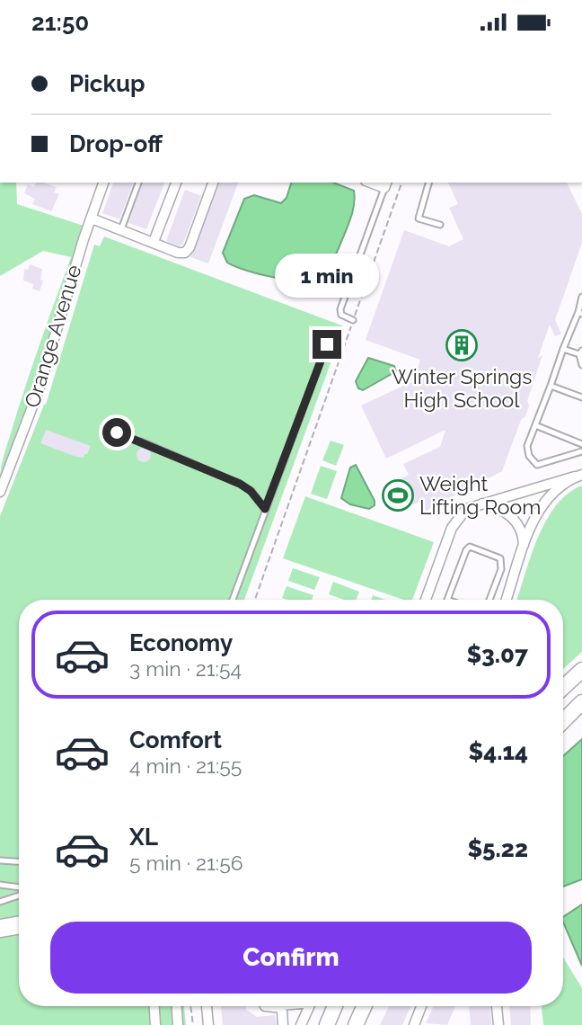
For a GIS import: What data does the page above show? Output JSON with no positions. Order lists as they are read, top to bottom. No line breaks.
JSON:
{"streets":{"street":["Orange Avenue"]},"places":{"building":["Winter Springs High School"],"sports":["Weight Lifting Room"]},"page":{"status":"21:50","banner":["Pickup","Drop-off"],"bubble":"1 min","list":[{"name":"Economy","note":"3 min · 21:54","value":"$3.07"},{"name":"Comfort","note":"4 min · 21:55","value":"$4.14"},{"name":"XL","note":"5 min · 21:56","value":"$5.22"}],"buttons":"Confirm"}}
